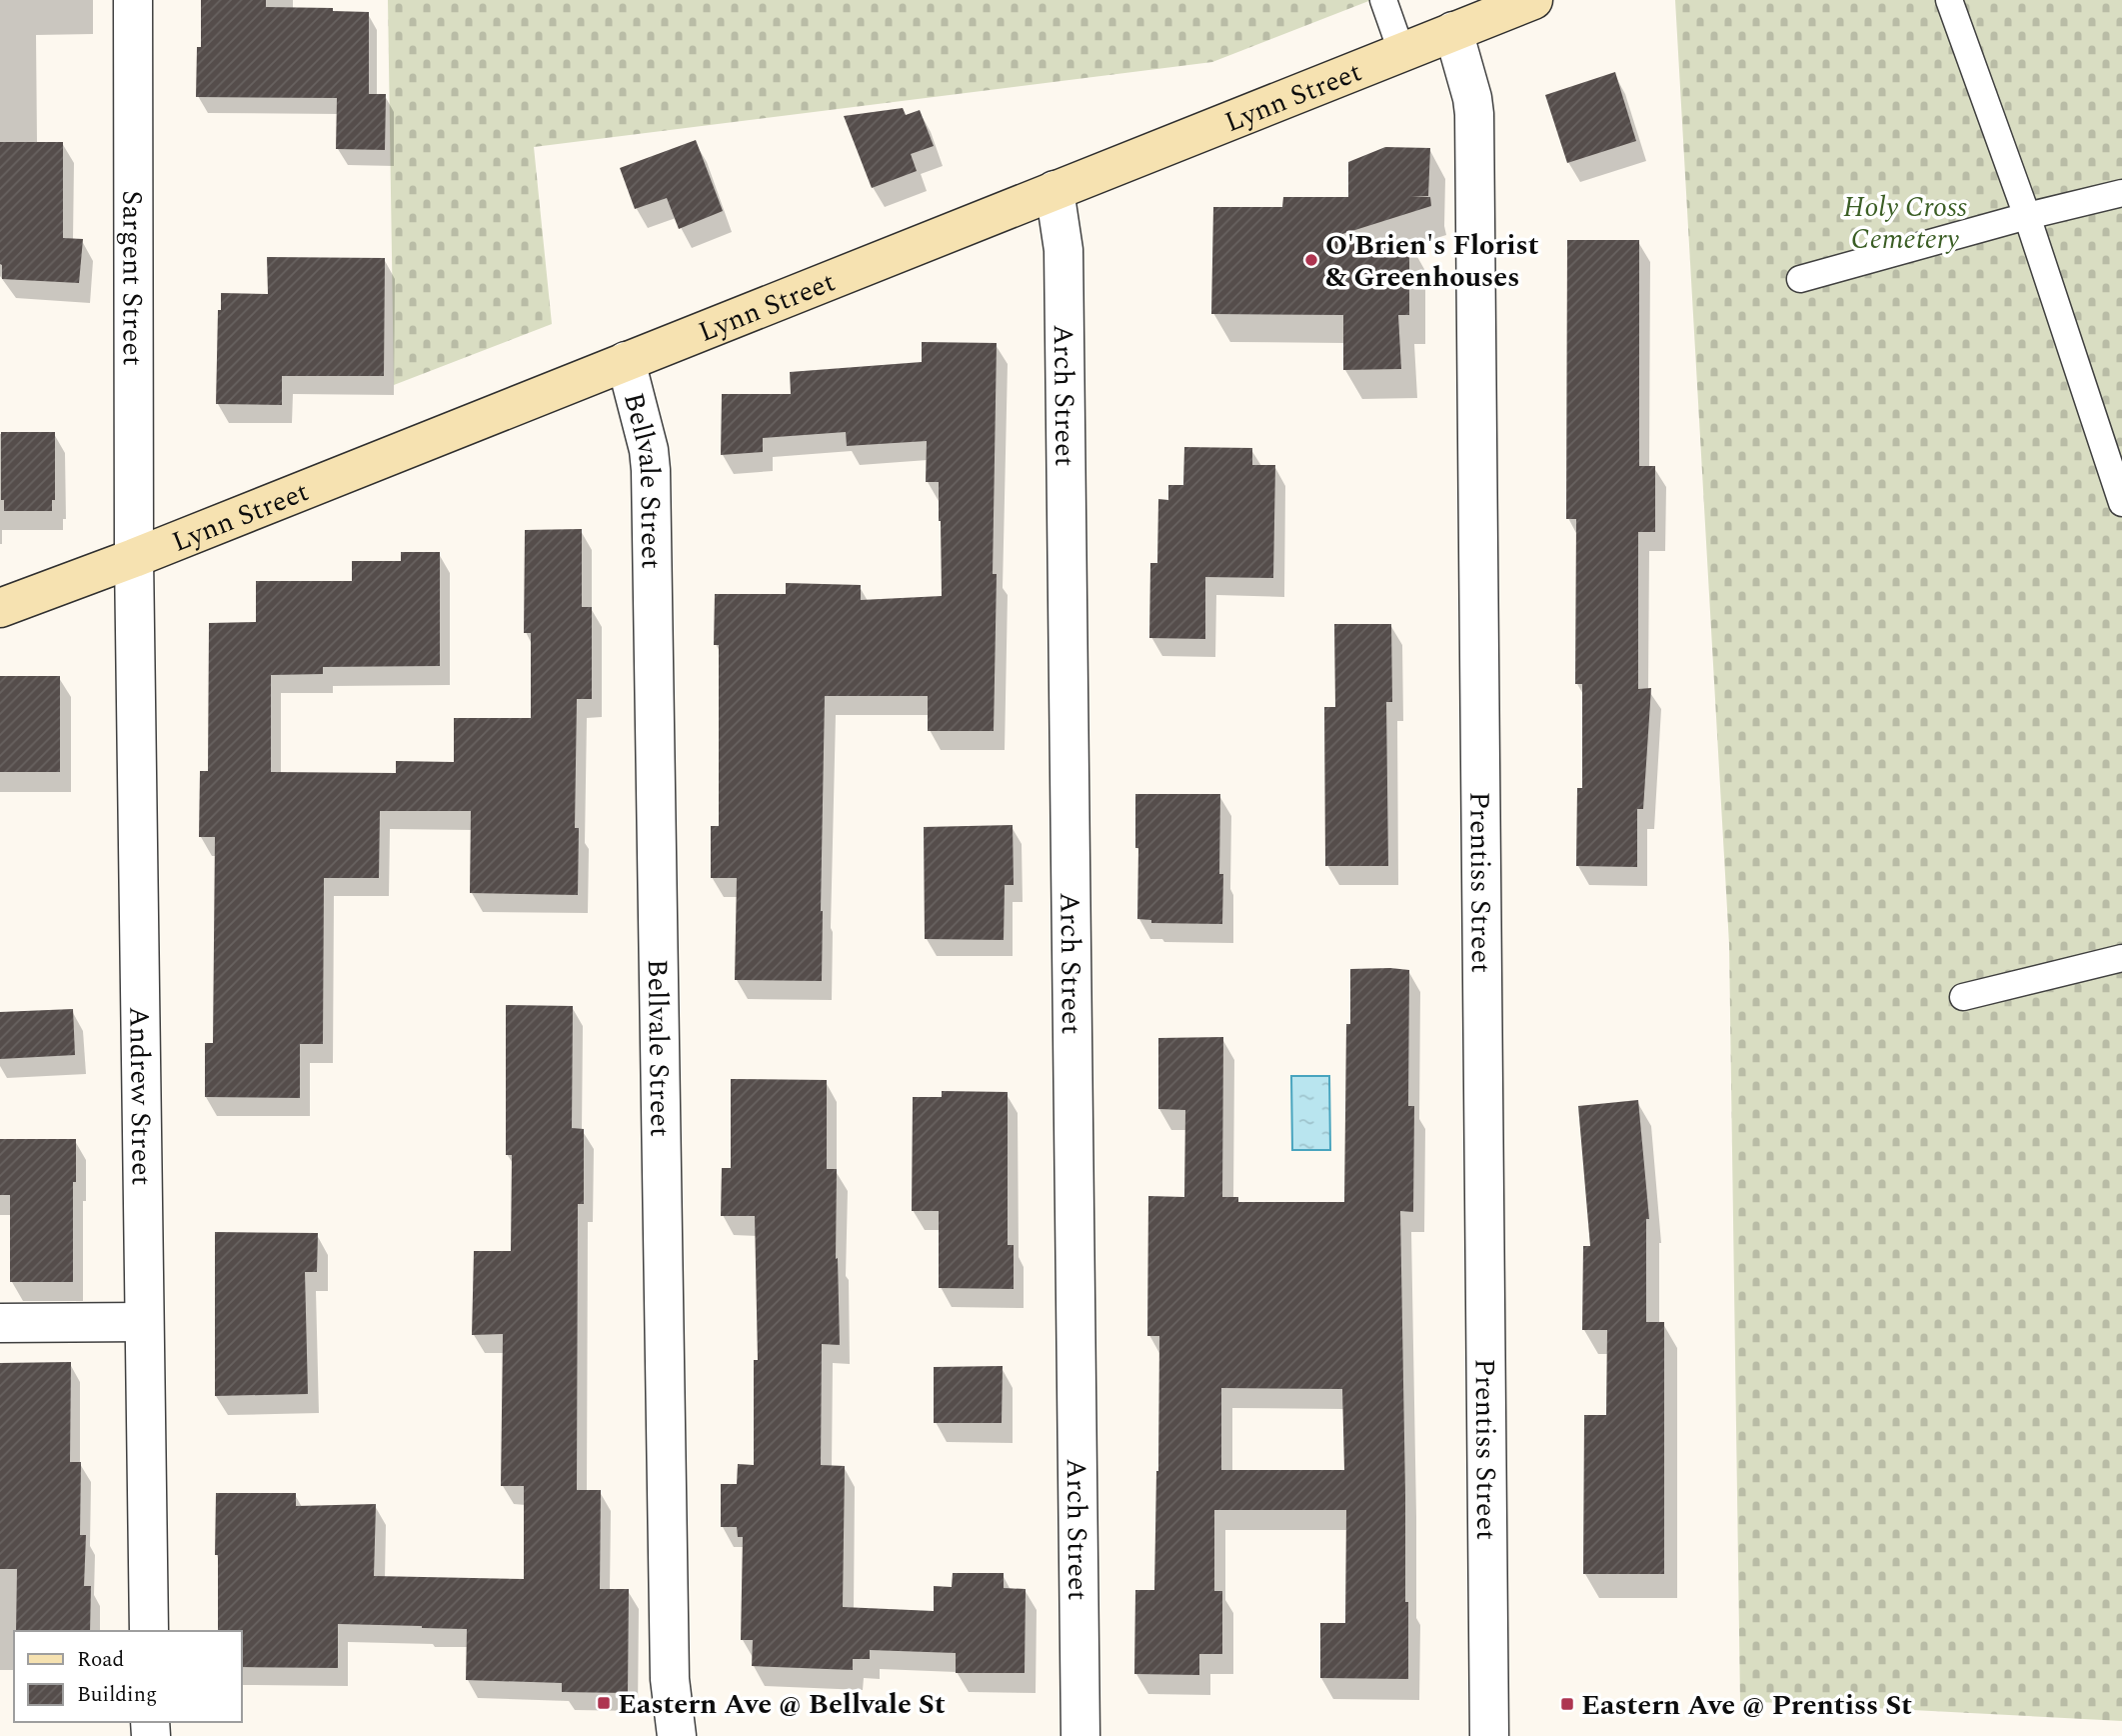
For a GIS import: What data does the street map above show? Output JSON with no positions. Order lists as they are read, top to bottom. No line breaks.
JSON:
{"streets":{"main road":["Lynn Street"],"street":["Sargent Street","Arch Street","Bellvale Street","Prentiss Street","Andrew Street"]},"crossings":[["Lynn Street","Sargent Street"],["Lynn Street","Arch Street"],["Lynn Street","Bellvale Street"],["Lynn Street","Prentiss Street"],["Lynn Street","Andrew Street"],["Sargent Street","Andrew Street"]],"parks":["Holy Cross Cemetery"],"places":{"other":["O'Brien's Florist & Greenhouses"],"transit":["Eastern Ave @ Bellvale St","Eastern Ave @ Prentiss St"]},"legend":["Road","Building"]}
